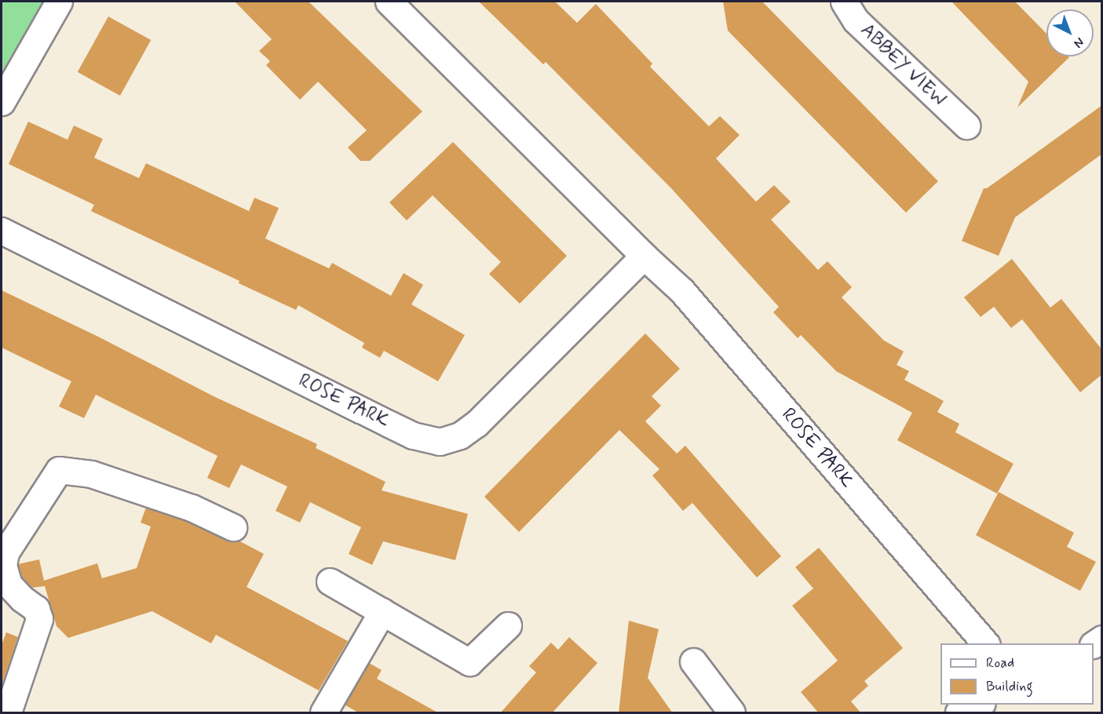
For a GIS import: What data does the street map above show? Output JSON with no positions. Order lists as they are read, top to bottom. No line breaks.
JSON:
{"streets":{"street":["ABBEY VIEW","ROSE PARK"]},"legend":["Road","Building"],"north":"bottom right"}
